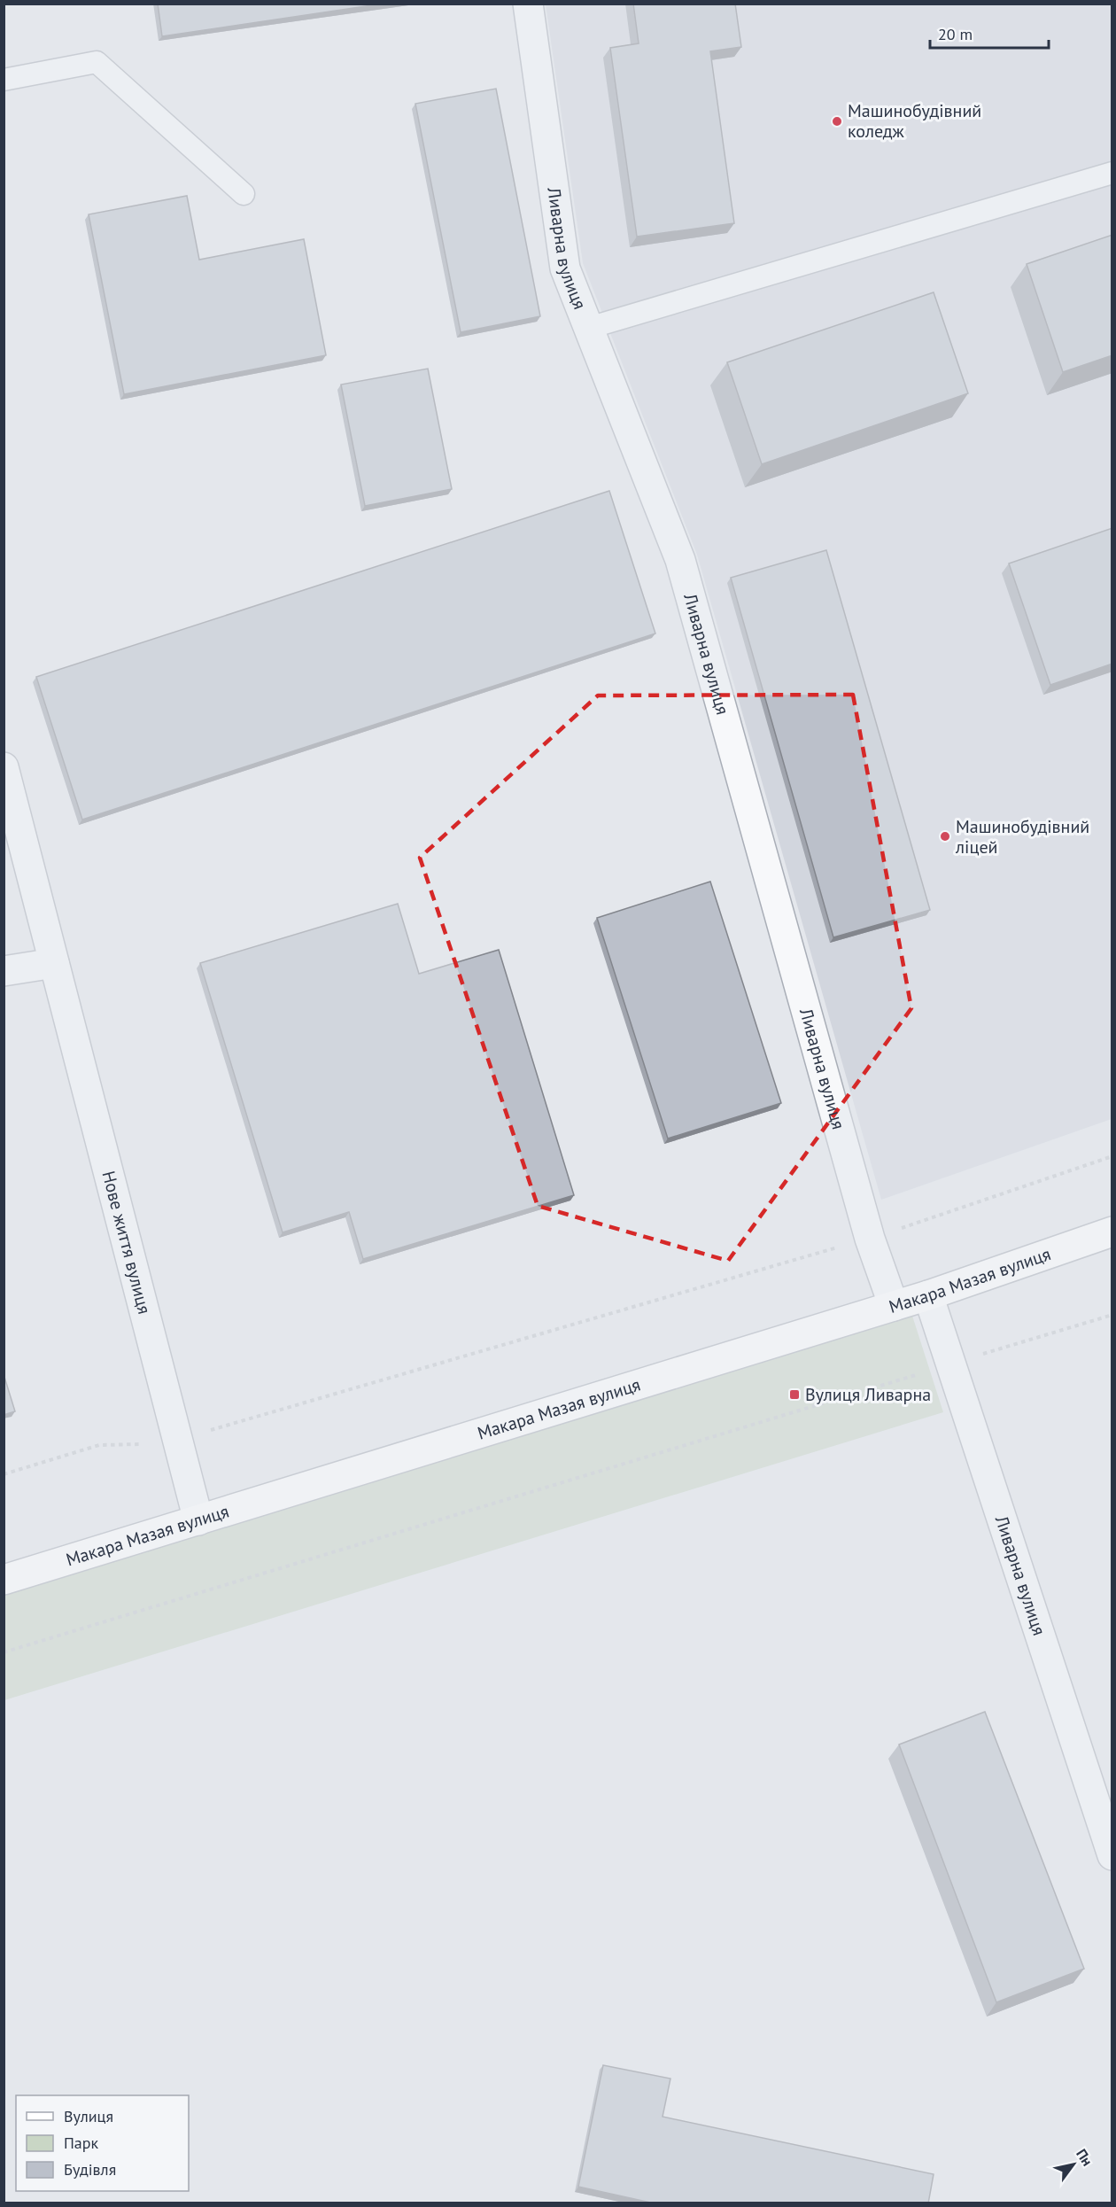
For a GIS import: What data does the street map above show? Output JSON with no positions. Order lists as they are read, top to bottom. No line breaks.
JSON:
{"streets":{"main road":["Макара Мазая вулиця"],"street":["Ливарна вулиця","Нове життя вулиця"]},"crossings":[["Ливарна вулиця","Макара Мазая вулиця"],["Нове життя вулиця","Макара Мазая вулиця"]],"places":{"other":["Машинобудівний коледж","Машинобудівний ліцей"],"transit":["Вулиця Ливарна"]},"legend":["Вулиця","Парк","Будівля"],"scale_bar":"20 m","north":"top right"}
